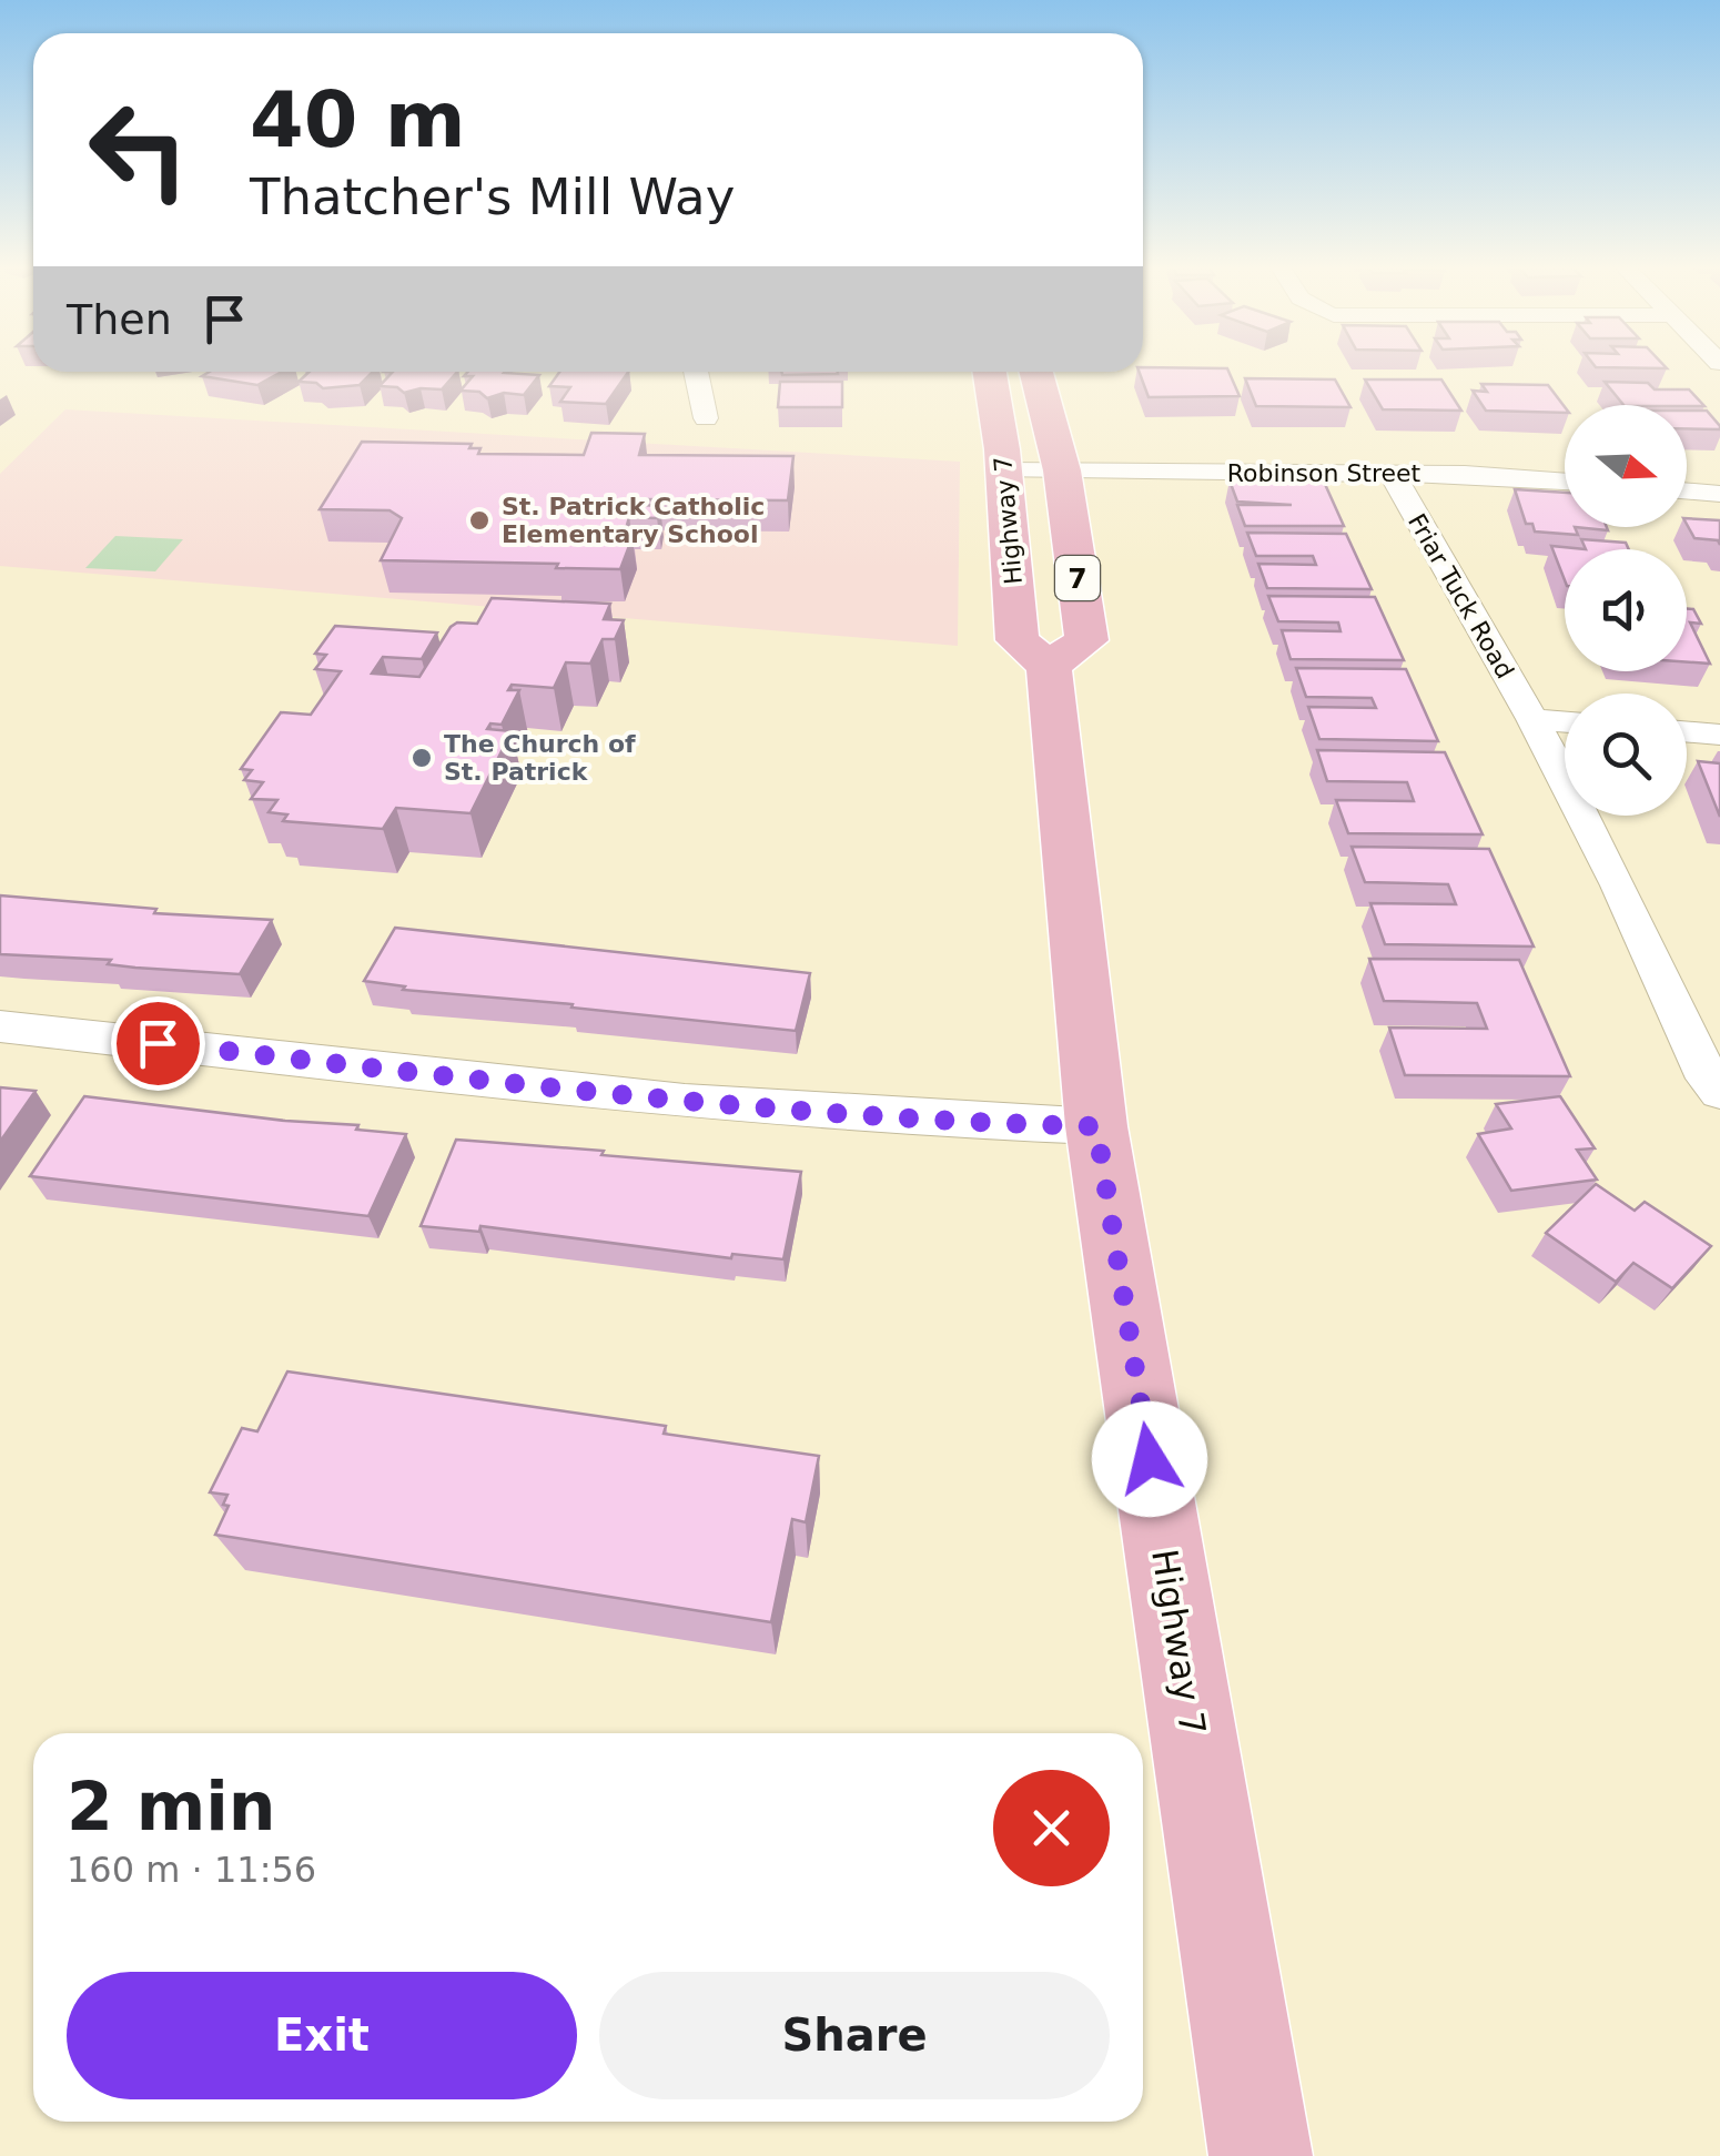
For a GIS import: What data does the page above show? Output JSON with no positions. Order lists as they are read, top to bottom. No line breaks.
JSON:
{"streets":{"main road":["Highway 7","7"],"street":["Robinson Street","Friar Tuck Road"]},"crossings":[["Robinson Street","Highway 7"],["Robinson Street","Friar Tuck Road"]],"places":["St. Patrick Catholic Elementary School","The Church of St. Patrick"],"north":"right","page":{"turn":["40 m","Thatcher's Mill Way"],"then":"Then","heading":["2 min","160 m · 11:56"],"buttons":["Exit","Share"]}}
